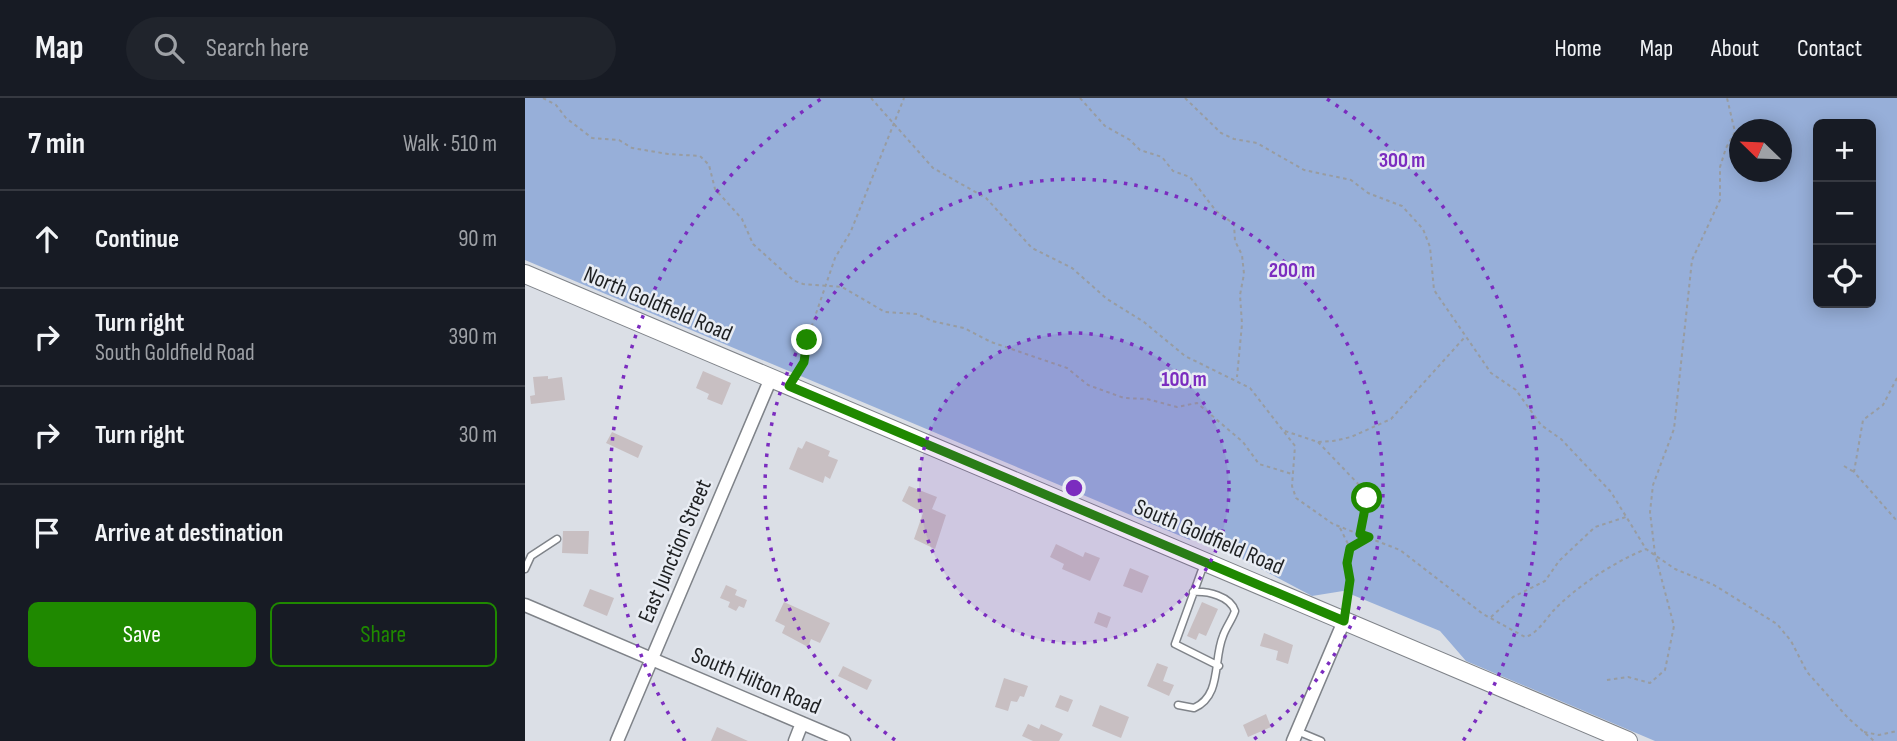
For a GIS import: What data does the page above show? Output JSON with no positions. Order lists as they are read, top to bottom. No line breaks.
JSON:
{"streets":{"main road":["North Goldfield Road","South Goldfield Road"],"street":["East Junction Street","South Hilton Road"]},"crossings":[["North Goldfield Road","South Goldfield Road"],["North Goldfield Road","East Junction Street"],["South Goldfield Road","East Junction Street"],["East Junction Street","South Hilton Road"]],"north":"top left","page":{"header":"Map","search":"Search here","nav":["Home","Map","About","Contact"],"heading":["7 min","Walk · 510 m"],"map_buttons":["+","−"],"list":[["Continue","90 m"],["Turn right","South Goldfield Road","390 m"],["Turn right","30 m"],"Arrive at destination"],"buttons":["Save","Share"]},"rings":["300 m","200 m","100 m"]}
